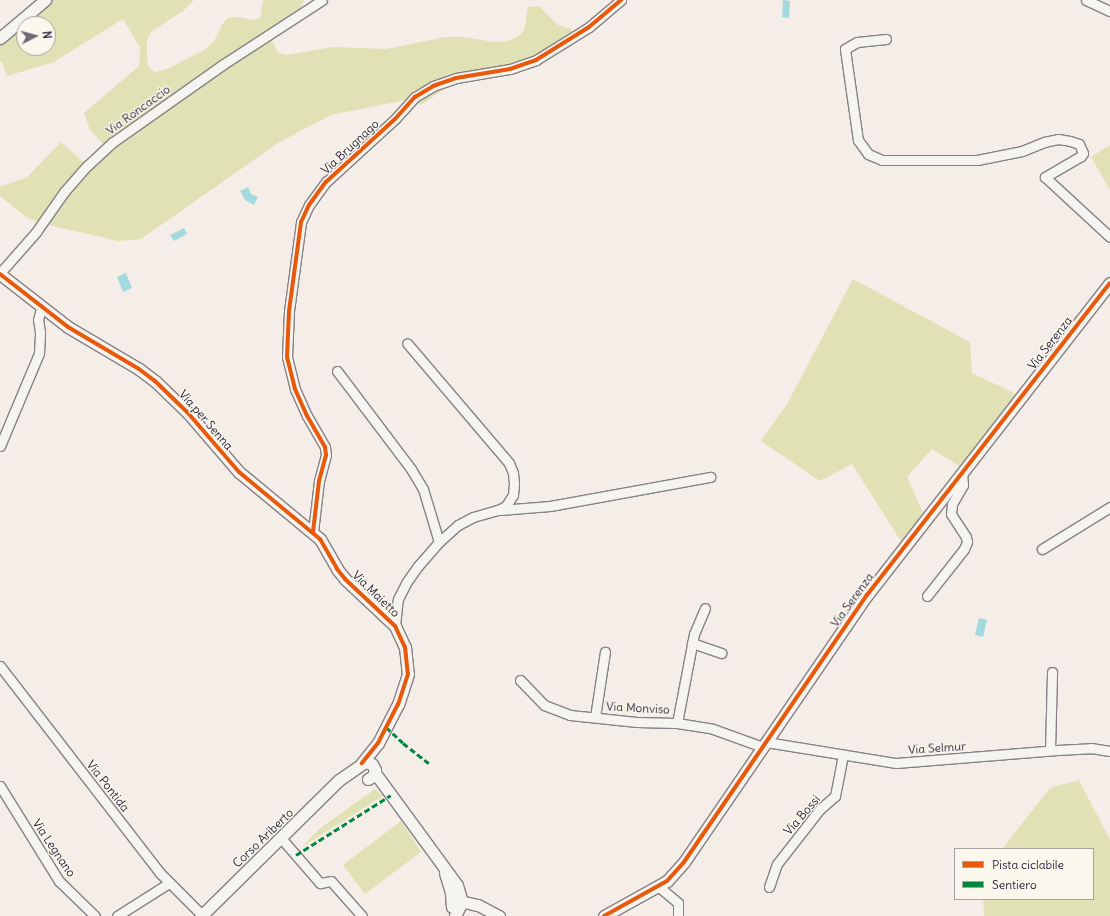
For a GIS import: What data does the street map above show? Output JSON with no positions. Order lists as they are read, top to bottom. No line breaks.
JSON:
{"streets":{"street":["Via Roncaccio","Via Brugnago","Via Serenza","Via per Senna","Via Maietto","Via Monviso","Via Selmur","Via Pontida","Via Bossi","Corso Ariberto","Via Legnano"]},"crossings":[["Via Roncaccio","Via per Senna"],["Via Brugnago","Via per Senna"],["Via Brugnago","Via Maietto"],["Via Serenza","Via Monviso"],["Via Serenza","Via Selmur"],["Via per Senna","Via Maietto"],["Via Maietto","Corso Ariberto"],["Via Monviso","Via Selmur"],["Via Selmur","Via Bossi"],["Via Pontida","Corso Ariberto"]],"legend":["Pista ciclabile","Sentiero"],"north":"right"}
